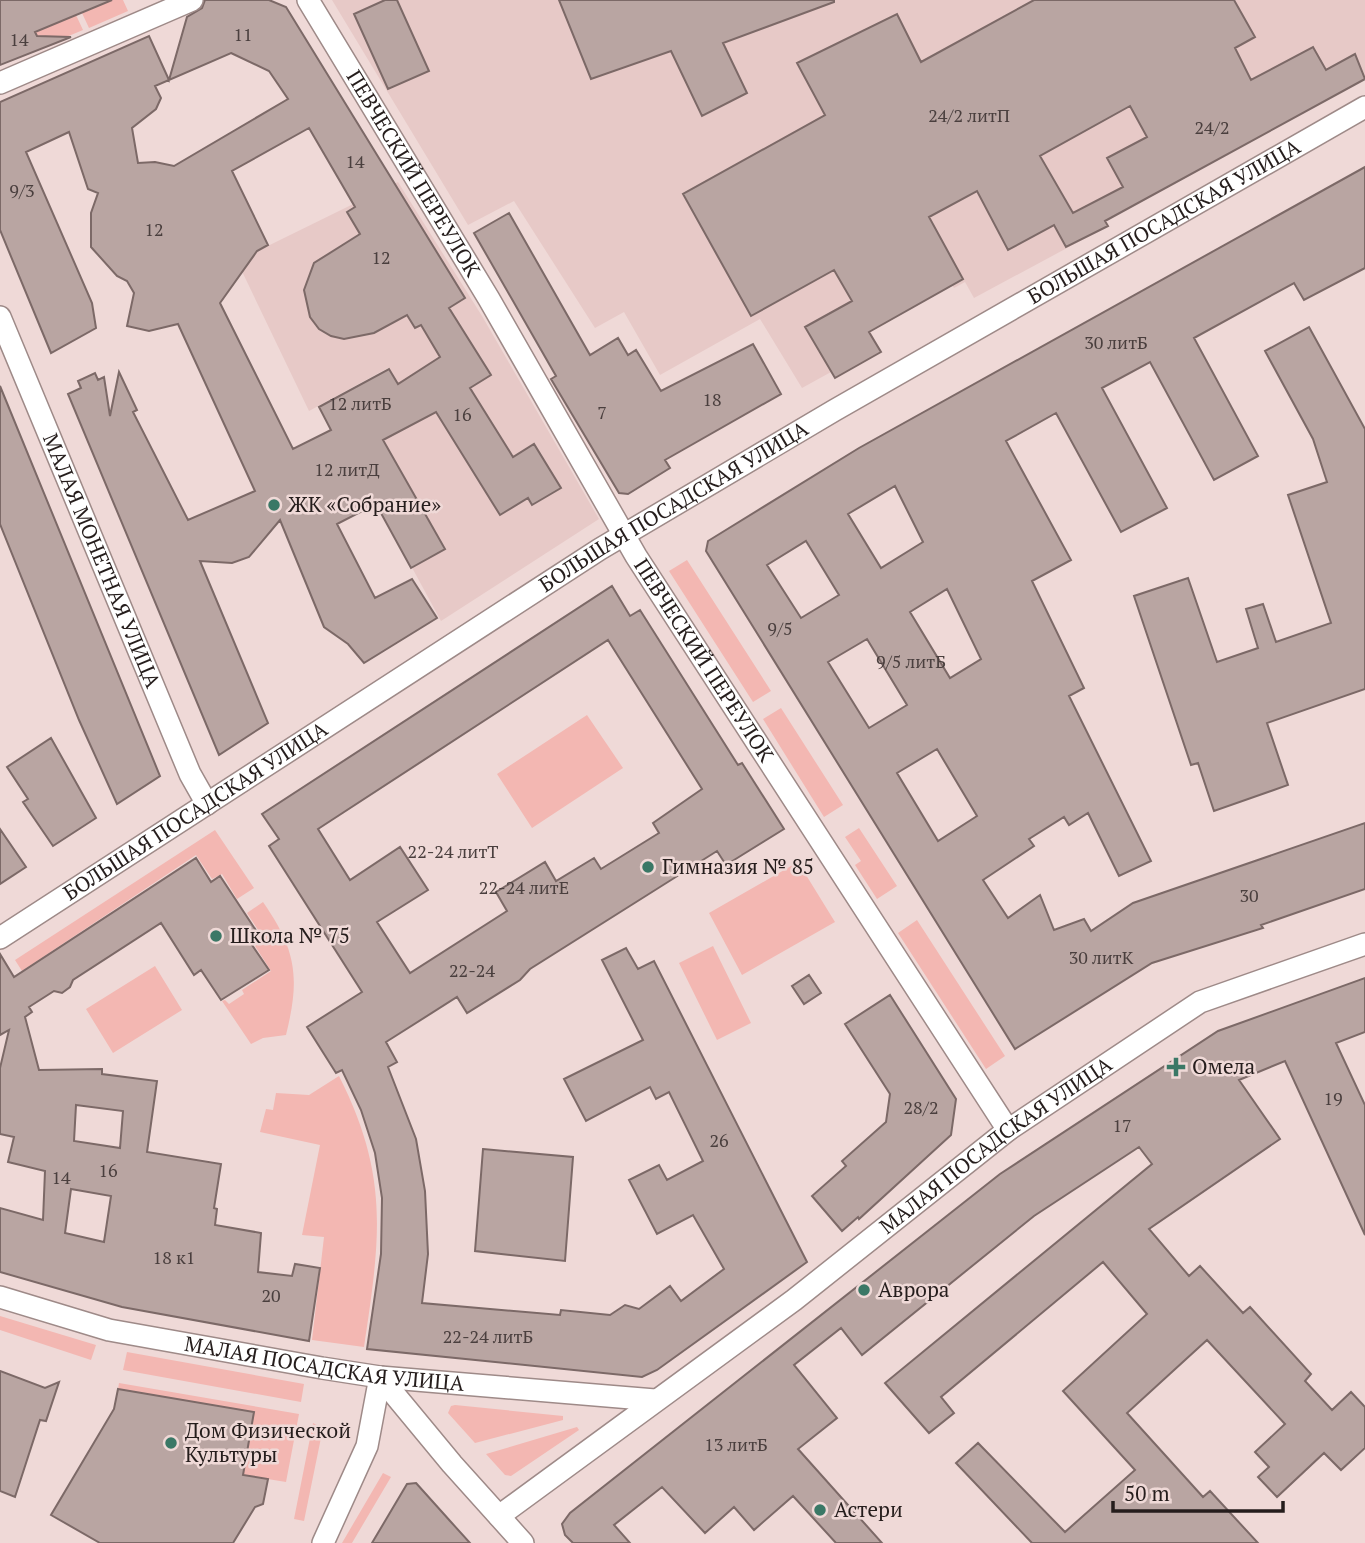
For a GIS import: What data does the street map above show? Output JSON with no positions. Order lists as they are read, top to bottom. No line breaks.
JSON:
{"streets":{"street":["ПЕВЧЕСКИЙ ПЕРЕУЛОК","БОЛЬШАЯ ПОСАДСКАЯ УЛИЦА","МАЛАЯ МОНЕТНАЯ УЛИЦА","МАЛАЯ ПОСАДСКАЯ УЛИЦА"]},"crossings":[["ПЕВЧЕСКИЙ ПЕРЕУЛОК","БОЛЬШАЯ ПОСАДСКАЯ УЛИЦА"],["ПЕВЧЕСКИЙ ПЕРЕУЛОК","МАЛАЯ ПОСАДСКАЯ УЛИЦА"],["БОЛЬШАЯ ПОСАДСКАЯ УЛИЦА","МАЛАЯ МОНЕТНАЯ УЛИЦА"]],"places":{"other":["ЖК «Собрание»","Гимназия № 85","Школа № 75","Аврора","Дом Физической Культуры","Астери"],"health":["Омела"]},"house_numbers":["11","14","24/2 литП","24/2","14","9/3","12","12","30 литБ","18","12 литБ","7","16","12 литД","9/5","9/5 литБ","22-24 литТ","22-24 литЕ","30","30 литК","22-24","19","28/2","17","26","16","14","18 к1","20","22-24 литБ","13 литБ"],"scale_bar":"50 m"}
